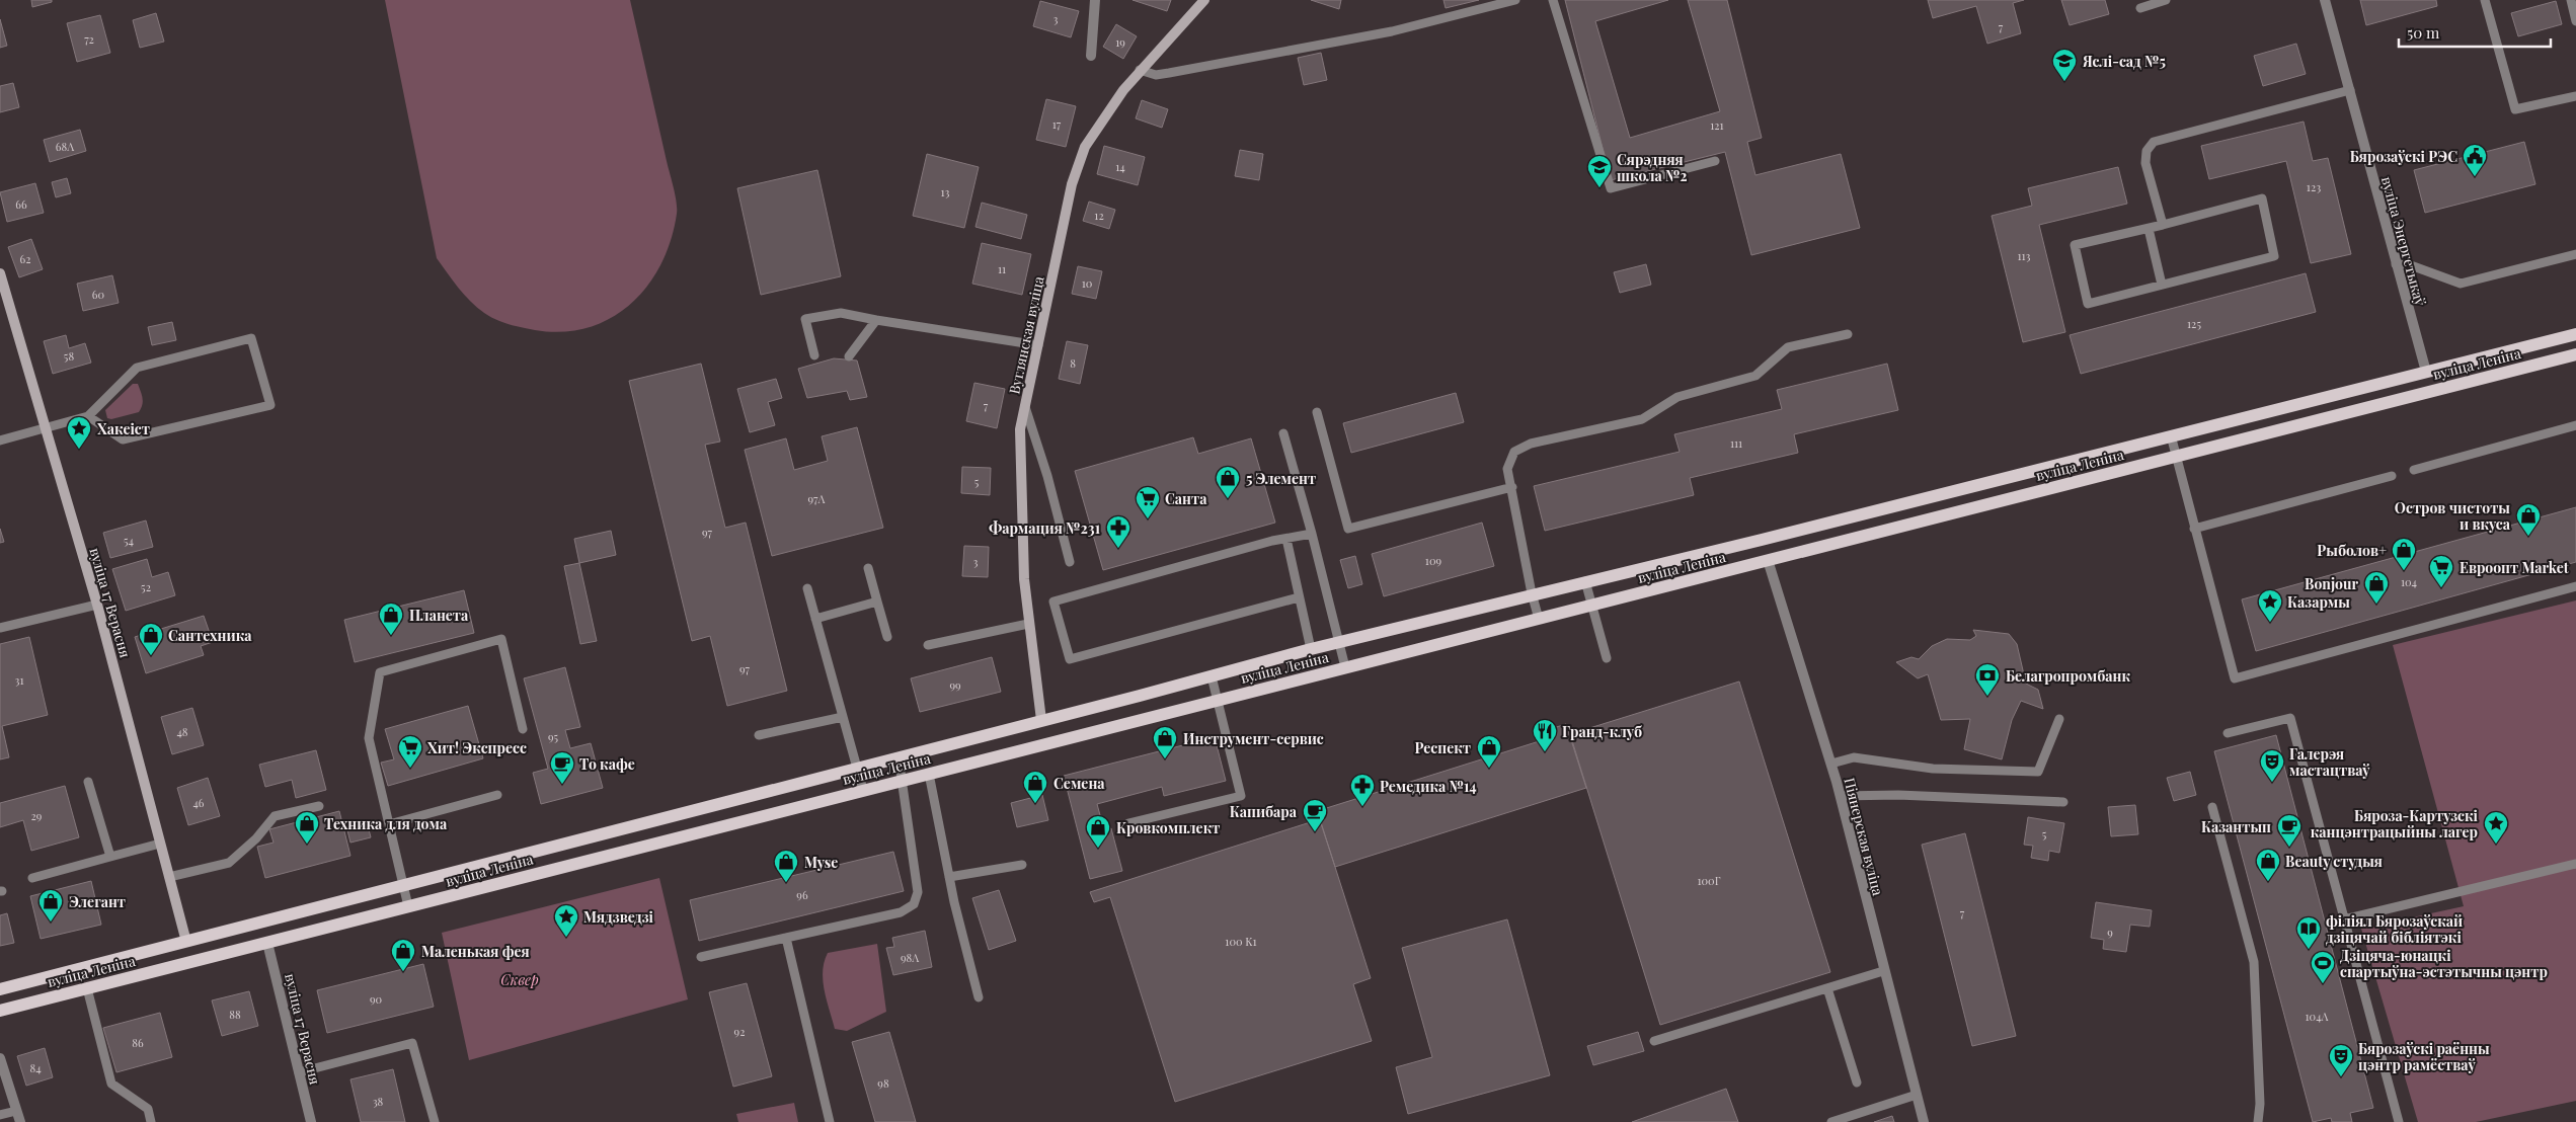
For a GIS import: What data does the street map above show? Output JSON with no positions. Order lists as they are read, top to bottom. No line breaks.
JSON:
{"streets":{"main road":["вуліца Леніна"],"street":["вуліца Энергетыкаў","Вуглянская вуліца","вуліца 17 Верасня","Піянерская вуліца"]},"crossings":[["вуліца Энергетыкаў","вуліца Леніна"],["Вуглянская вуліца","вуліца Леніна"],["вуліца Леніна","вуліца 17 Верасня"],["вуліца Леніна","Піянерская вуліца"]],"parks":["Сквер"],"places":{"school or university":["Яслі-сад №5","Сярэдняя школа №2"],"public building":["Бярозаўскі РЭС"],"place":["Хакеіст","Казармы","Бяроза-Картузскі канцэнтрацыйны лагер","Мядзведзі"],"shop":["5 Элемент","Остров чистоты и вкуса","Рыболов+","Bonjour","Планета","Сантехника","Инструмент-сервис","Респект","Семена","Техника для дома","Кровкомплект","Beauty студыя","Myse","Элегант","Маленькая фея"],"supermarket":["Санта","Евроопт Market","Хит! Экспресс"],"pharmacy":["Фармация №231","Ремедика №14"],"bank":["Белагропромбанк"],"restaurant":["Гранд-клуб"],"theatre":["Галерэя мастацтваў","Бярозаўскі раённы цэнтр рамёстваў"],"cafe":["То кафе","Капибара","Казантып"],"library":["філіял Бярозаўскай дзіцячай бібліятэкі"],"sports":["Дзіцяча-юнацкі спартыўна-эстэтычны цэнтр"]},"house_numbers":["3","7","72","19","17","121","68А","14","123","13","66","12","113","62","11","10","60","125","58","8","7","111","5","97А","97","54","109","3","104","52","97","31","99","48","95","46","29","5","100Г","96","7","9","100 K1","98А","90","88","104А","92","86","84","98","38"],"scale_bar":"50 m"}
